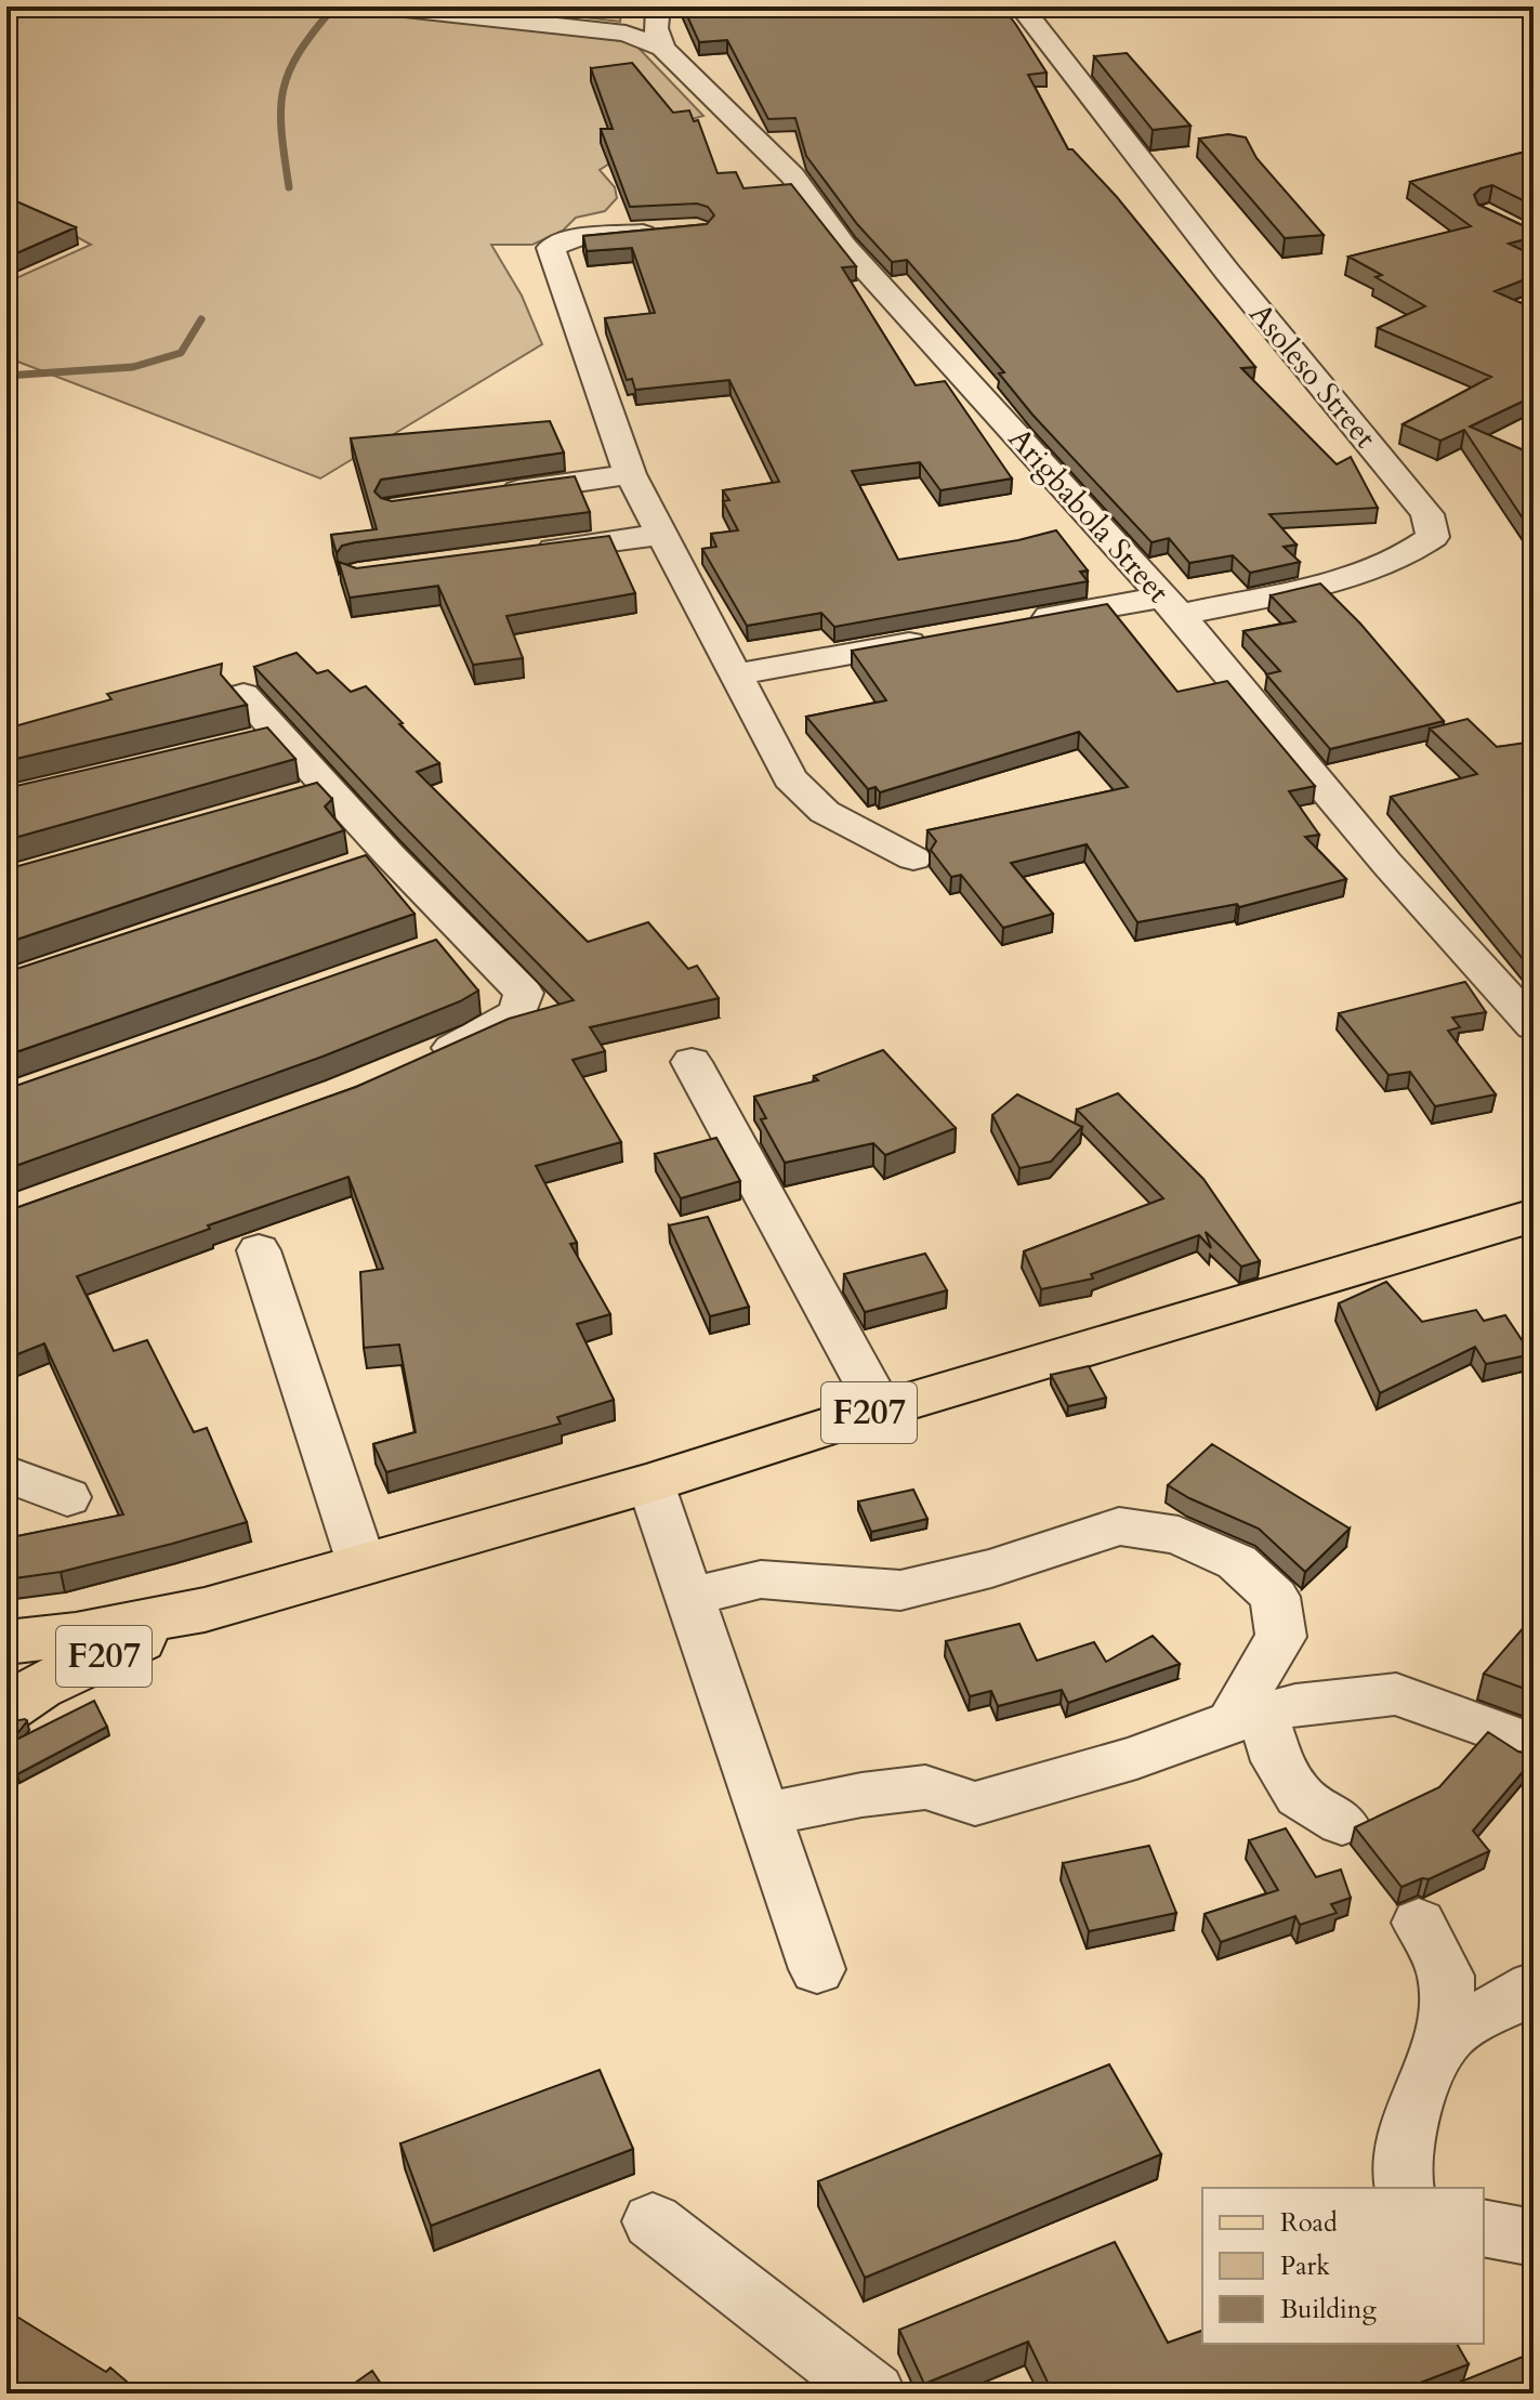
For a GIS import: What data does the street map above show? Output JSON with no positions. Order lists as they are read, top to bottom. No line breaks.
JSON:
{"streets":{"main road":["F207"],"street":["Asoleso Street","Arigbabola Street"]},"crossings":[["Asoleso Street","Arigbabola Street"]],"legend":["Road","Park","Building"]}
